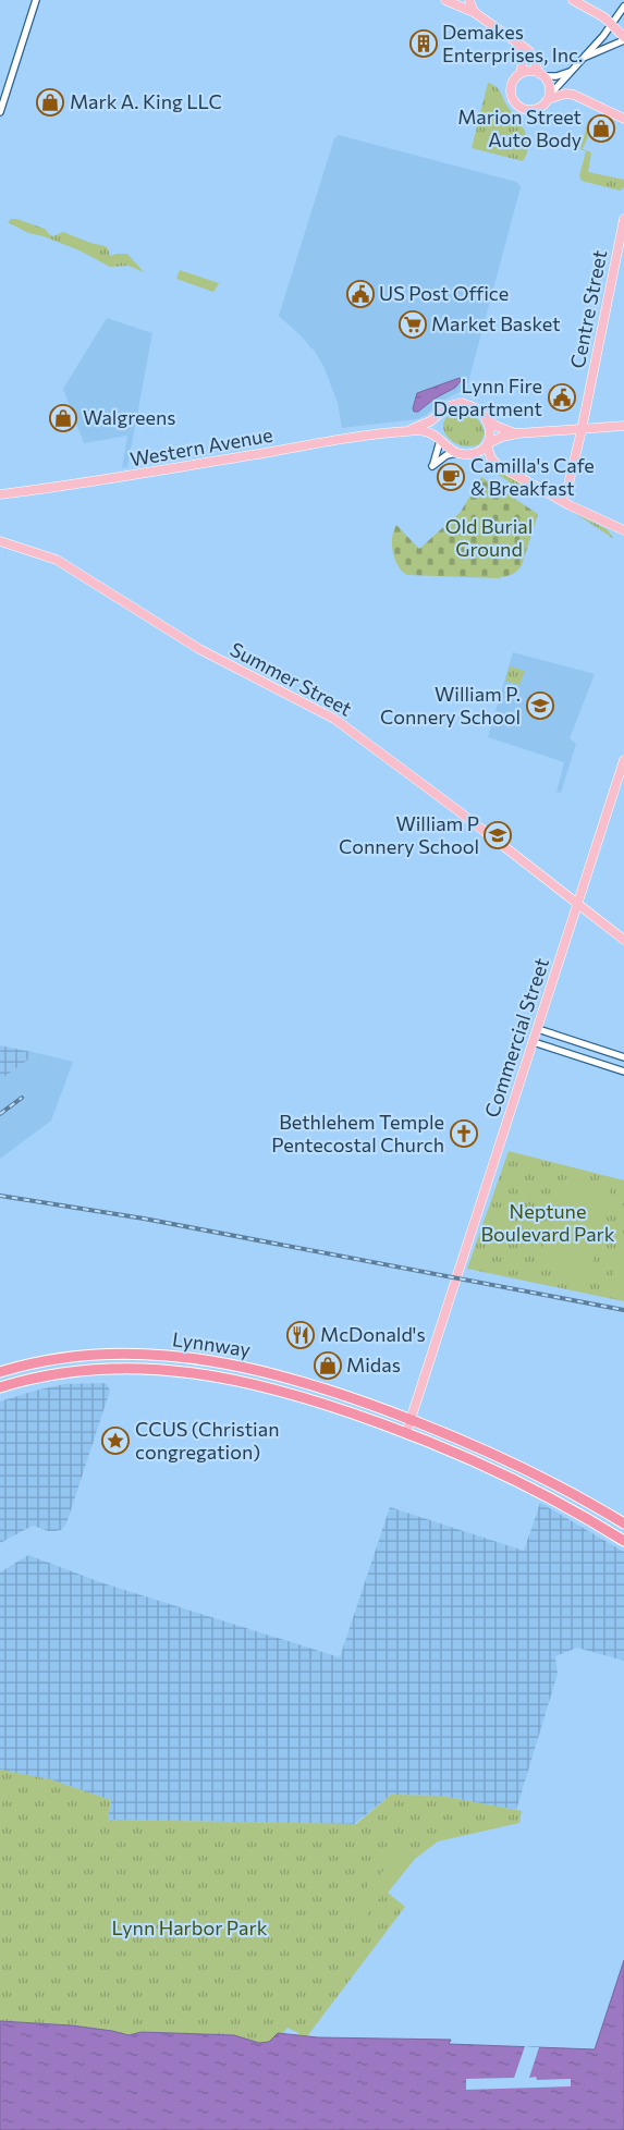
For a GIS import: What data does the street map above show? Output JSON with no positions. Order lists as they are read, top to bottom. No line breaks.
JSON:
{"streets":{"highway":["Lynnway"],"main road":["Centre Street","Western Avenue","Summer Street","Commercial Street"]},"crossings":[["Centre Street","Western Avenue"],["Summer Street","Commercial Street"],["Commercial Street","Lynnway"]],"parks":["Old Burial Ground","Neptune Boulevard Park","Lynn Harbor Park"],"places":{"building":["Demakes Enterprises, Inc."],"shop":["Mark A. King LLC","Marion Street Auto Body","Walgreens","Midas"],"public building":["US Post Office","Lynn Fire Department"],"supermarket":["Market Basket"],"cafe":["Camilla's Cafe & Breakfast"],"school or university":["William P. Connery School","William P Connery School"],"church":["Bethlehem Temple Pentecostal Church"],"restaurant":["McDonald's"],"place":["CCUS (Christian congregation)"]}}
